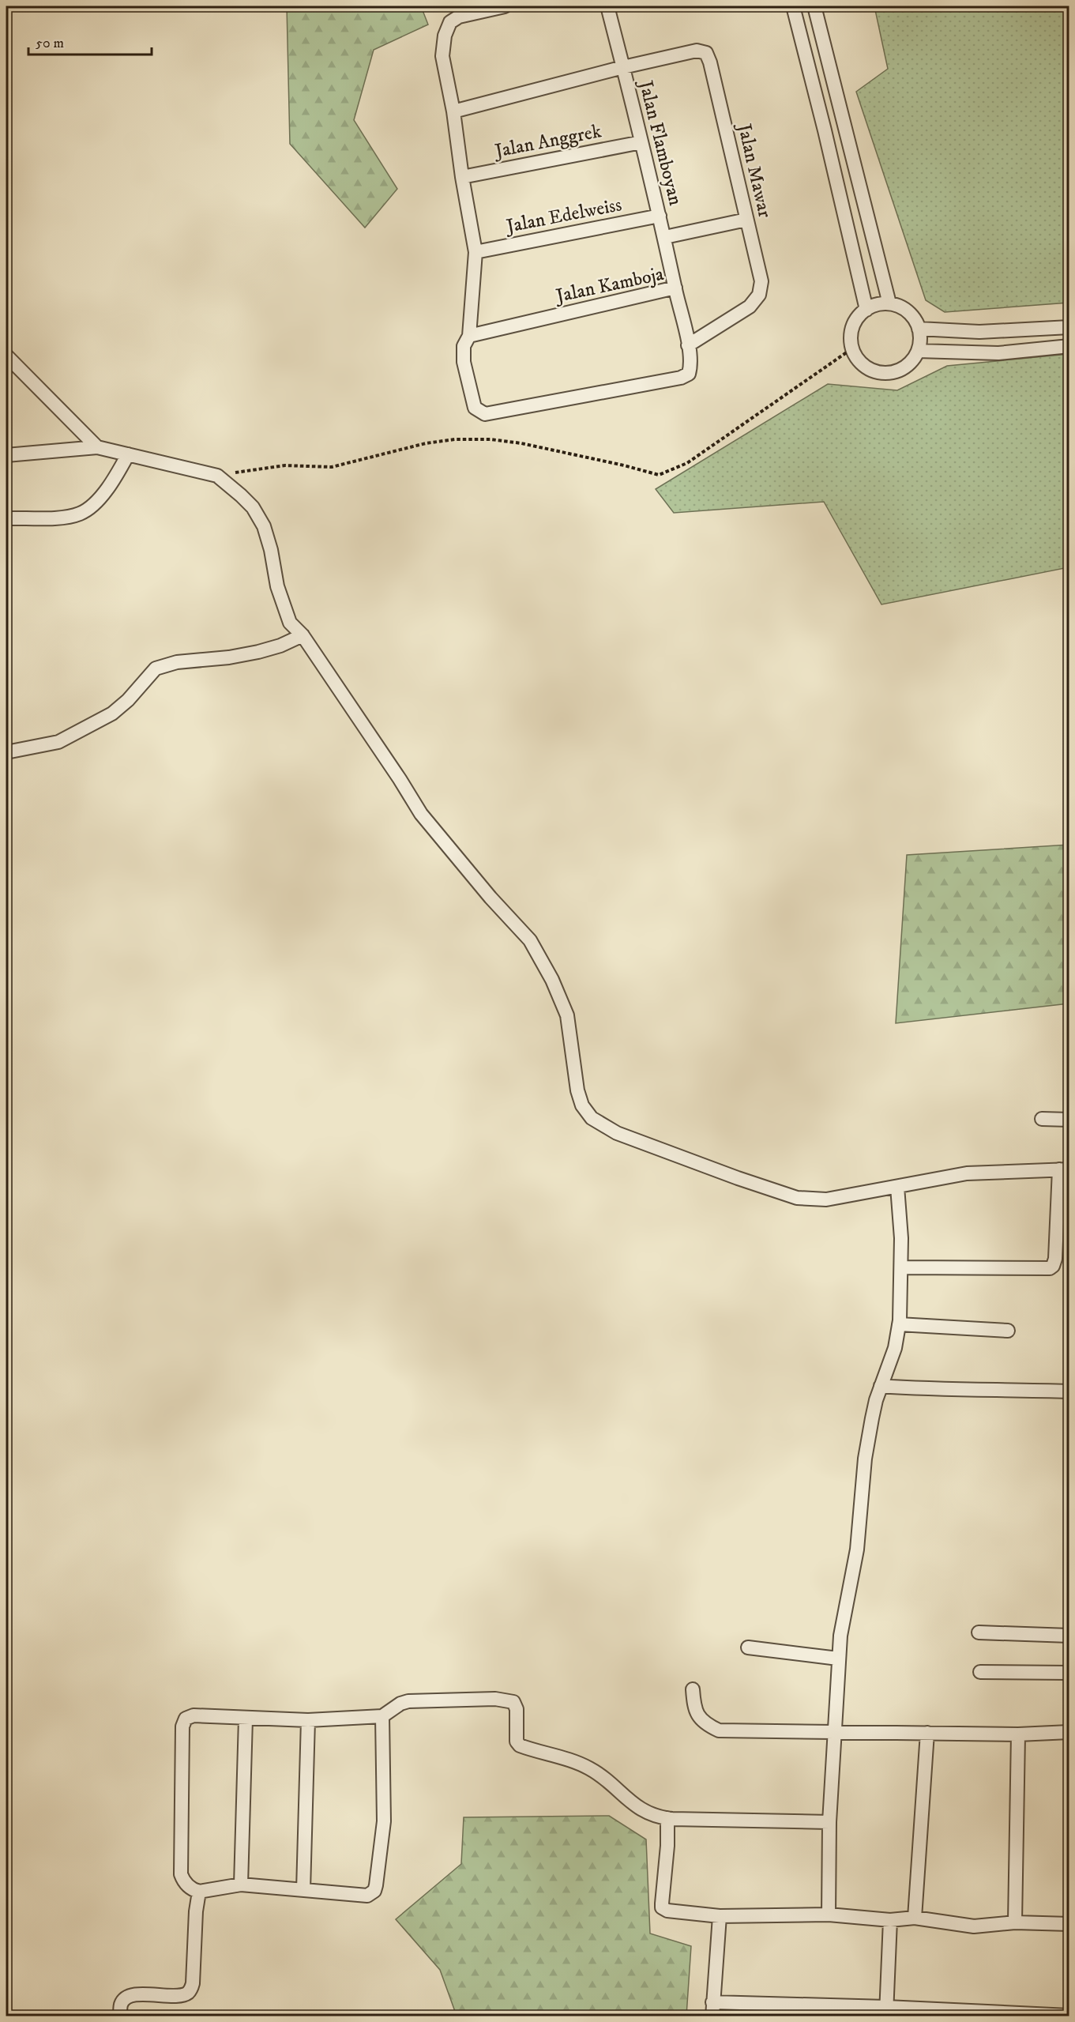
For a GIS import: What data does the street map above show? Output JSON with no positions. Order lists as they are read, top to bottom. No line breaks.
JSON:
{"streets":{"street":["Jalan Anggrek","Jalan Flamboyan","Jalan Mawar","Jalan Edelweiss","Jalan Kamboja"]},"crossings":[["Jalan Anggrek","Jalan Flamboyan"],["Jalan Flamboyan","Jalan Mawar"],["Jalan Flamboyan","Jalan Edelweiss"],["Jalan Flamboyan","Jalan Kamboja"],["Jalan Mawar","Jalan Kamboja"]],"scale_bar":"50 m"}
